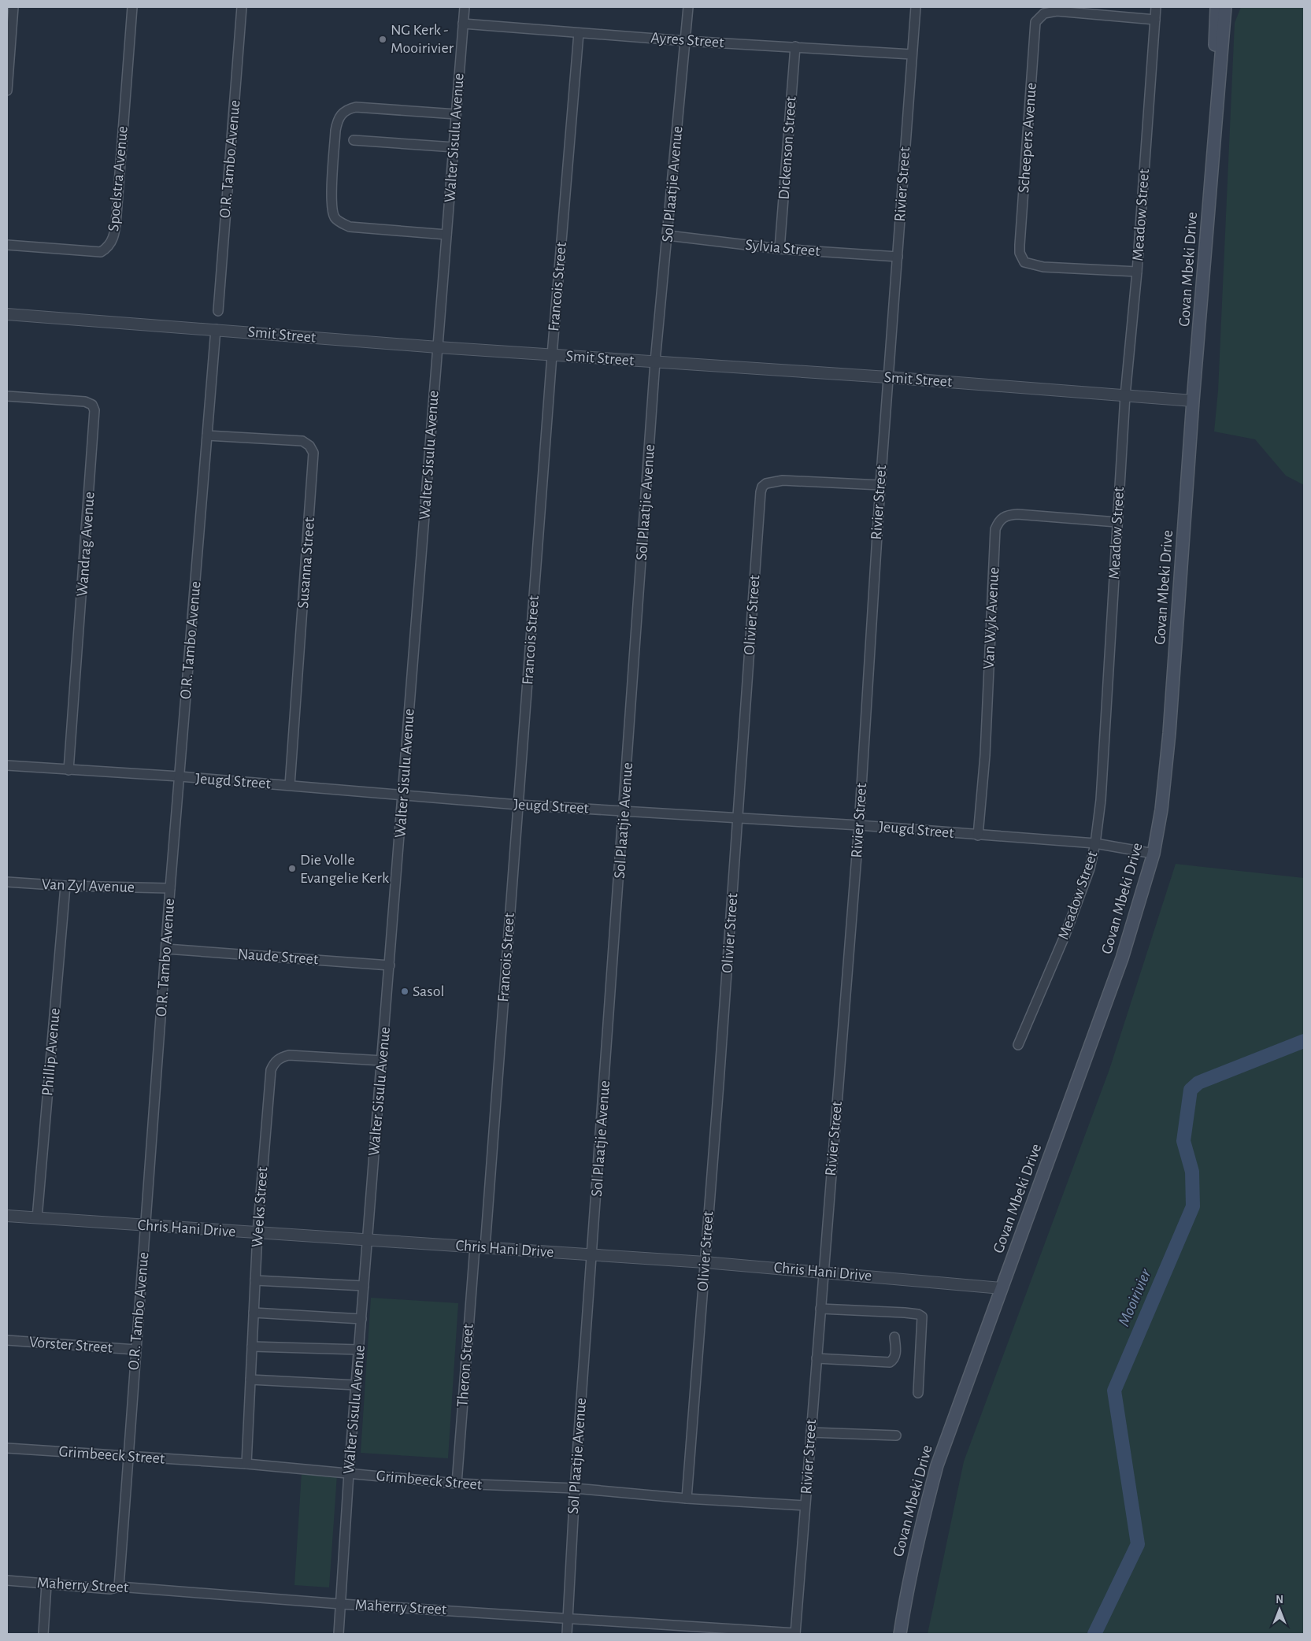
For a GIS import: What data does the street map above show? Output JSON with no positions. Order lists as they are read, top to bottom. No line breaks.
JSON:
{"streets":{"main road":["Govan Mbeki Drive"],"street":["Ayres Street","Walter Sisulu Avenue","Scheepers Avenue","Dickenson Street","O.R. Tambo Avenue","Spoelstra Avenue","Sol Plaatjie Avenue","Rivier Street","Meadow Street","Sylvia Street","Francois Street","Smit Street","Wandrag Avenue","Susanna Street","Olivier Street","Van Wyk Avenue","Jeugd Street","Van Zyl Avenue","Naude Street","Phillip Avenue","Weeks Street","Chris Hani Drive","Vorster Street","Theron Street","Grimbeeck Street","Maherry Street"]},"crossings":[["Ayres Street","Walter Sisulu Avenue"],["Ayres Street","Dickenson Street"],["Ayres Street","Sol Plaatjie Avenue"],["Ayres Street","Rivier Street"],["Ayres Street","Francois Street"],["Walter Sisulu Avenue","Smit Street"],["Walter Sisulu Avenue","Jeugd Street"],["Walter Sisulu Avenue","Naude Street"],["Walter Sisulu Avenue","Weeks Street"],["Walter Sisulu Avenue","Chris Hani Drive"],["Walter Sisulu Avenue","Grimbeeck Street"],["Walter Sisulu Avenue","Maherry Street"],["Scheepers Avenue","Meadow Street"],["Dickenson Street","Sylvia Street"],["O.R. Tambo Avenue","Smit Street"],["O.R. Tambo Avenue","Susanna Street"],["O.R. Tambo Avenue","Jeugd Street"],["O.R. Tambo Avenue","Van Zyl Avenue"],["O.R. Tambo Avenue","Naude Street"],["O.R. Tambo Avenue","Chris Hani Drive"],["O.R. Tambo Avenue","Vorster Street"],["O.R. Tambo Avenue","Grimbeeck Street"],["O.R. Tambo Avenue","Maherry Street"],["Sol Plaatjie Avenue","Sylvia Street"],["Sol Plaatjie Avenue","Smit Street"],["Sol Plaatjie Avenue","Jeugd Street"],["Sol Plaatjie Avenue","Chris Hani Drive"],["Sol Plaatjie Avenue","Grimbeeck Street"],["Sol Plaatjie Avenue","Maherry Street"],["Rivier Street","Sylvia Street"],["Rivier Street","Smit Street"],["Rivier Street","Olivier Street"],["Rivier Street","Jeugd Street"],["Rivier Street","Chris Hani Drive"],["Rivier Street","Grimbeeck Street"],["Rivier Street","Maherry Street"],["Meadow Street","Smit Street"],["Meadow Street","Van Wyk Avenue"],["Meadow Street","Jeugd Street"],["Govan Mbeki Drive","Smit Street"],["Govan Mbeki Drive","Jeugd Street"],["Govan Mbeki Drive","Chris Hani Drive"],["Francois Street","Smit Street"],["Francois Street","Jeugd Street"],["Francois Street","Chris Hani Drive"],["Francois Street","Theron Street"],["Wandrag Avenue","Jeugd Street"],["Susanna Street","Jeugd Street"],["Olivier Street","Jeugd Street"],["Olivier Street","Chris Hani Drive"],["Olivier Street","Grimbeeck Street"],["Van Wyk Avenue","Jeugd Street"],["Van Zyl Avenue","Phillip Avenue"],["Phillip Avenue","Chris Hani Drive"],["Weeks Street","Chris Hani Drive"],["Weeks Street","Grimbeeck Street"],["Chris Hani Drive","Theron Street"],["Theron Street","Grimbeeck Street"]],"water":["Mooirivier"],"places":["NG Kerk - Mooirivier","Die Volle Evangelie Kerk","Sasol"],"north":"top"}
